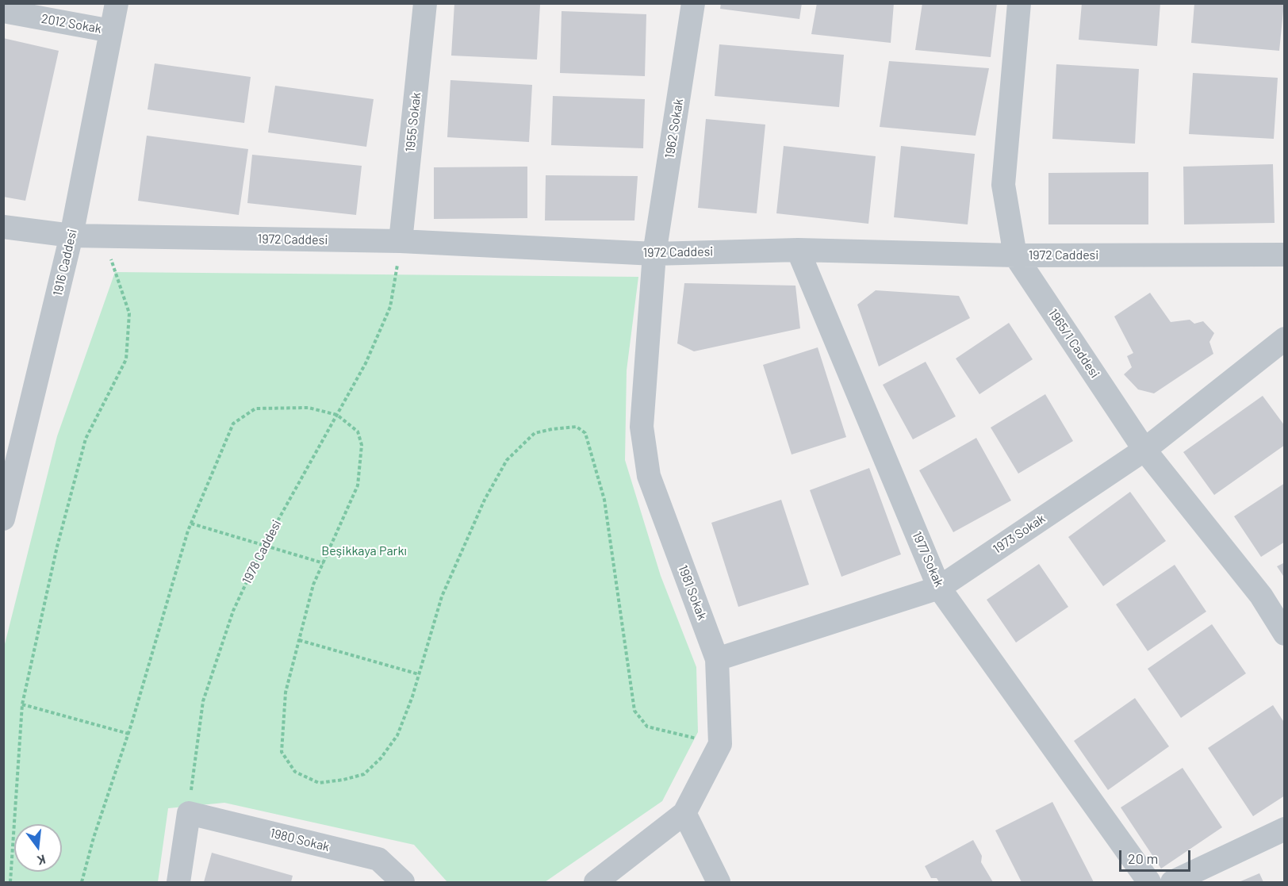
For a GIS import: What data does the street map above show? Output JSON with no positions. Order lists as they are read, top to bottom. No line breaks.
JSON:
{"streets":{"street":["2012 Sokak","1955 Sokak","1962 Sokak","1972 Caddesi","1916 Caddesi","1965/1 Caddesi","1973 Sokak","1977 Sokak","1981 Sokak","1980 Sokak"],"path":["1978 Caddesi"]},"crossings":[["2012 Sokak","1916 Caddesi"],["1955 Sokak","1972 Caddesi"],["1955 Sokak","1978 Caddesi"],["1962 Sokak","1972 Caddesi"],["1962 Sokak","1981 Sokak"],["1972 Caddesi","1916 Caddesi"],["1972 Caddesi","1965/1 Caddesi"],["1972 Caddesi","1978 Caddesi"],["1972 Caddesi","1977 Sokak"],["1972 Caddesi","1981 Sokak"],["1965/1 Caddesi","1973 Sokak"],["1973 Sokak","1977 Sokak"],["1973 Sokak","1981 Sokak"],["1978 Caddesi","1980 Sokak"]],"parks":["Beşikkaya Parkı"],"scale_bar":"20 m","north":"bottom"}
